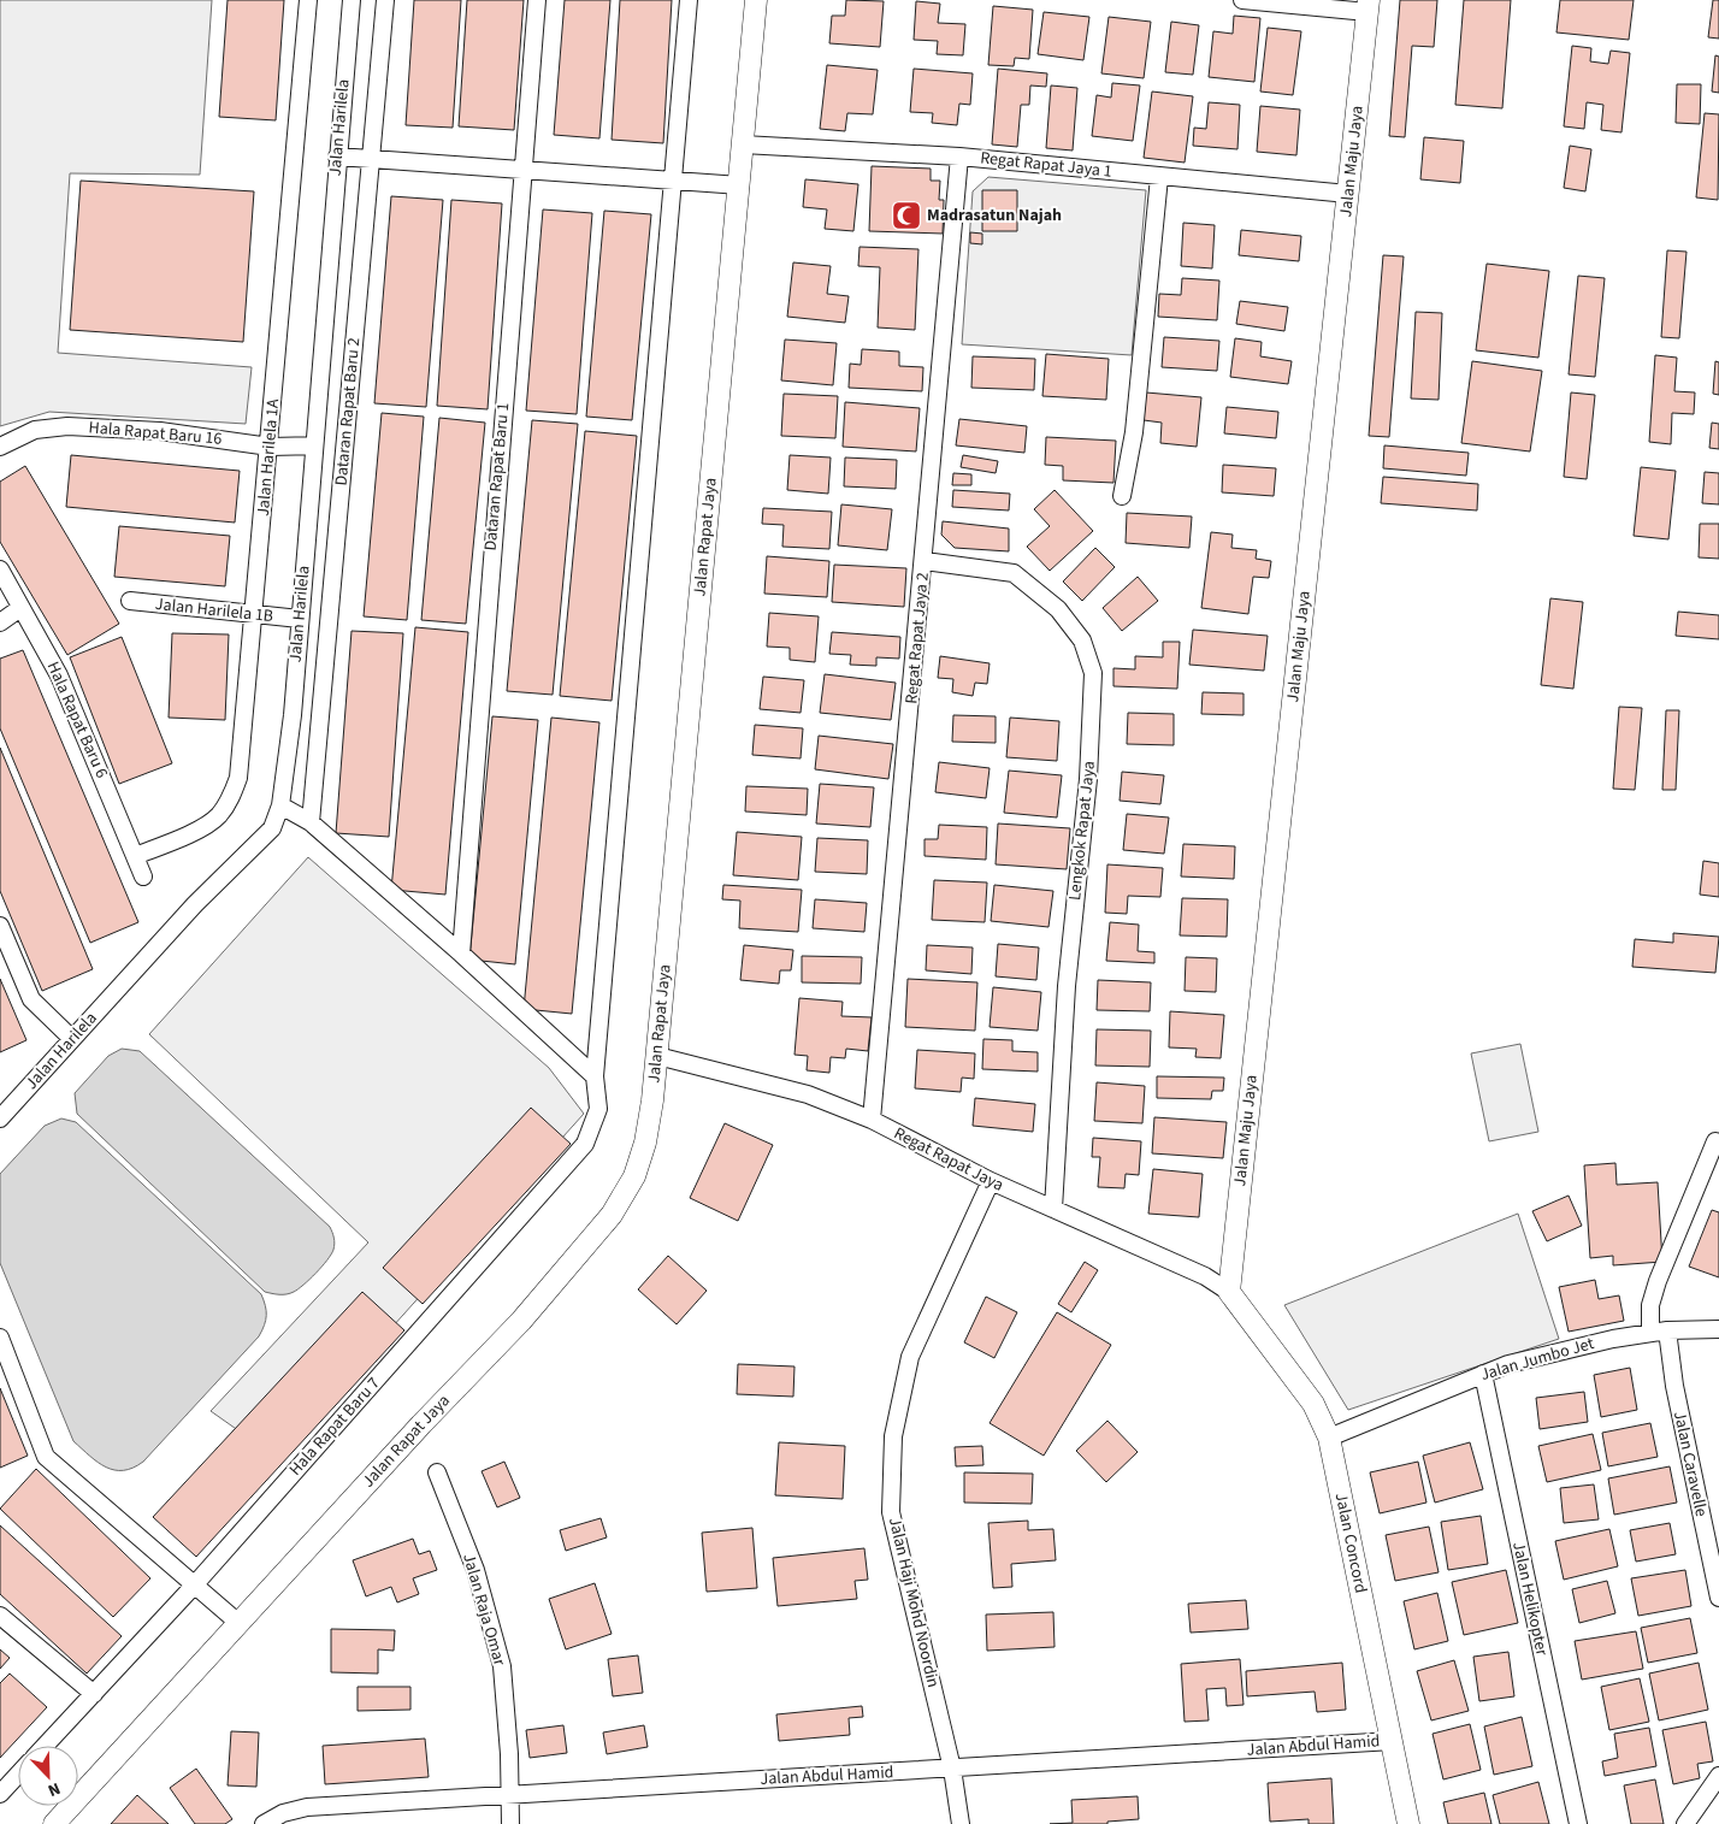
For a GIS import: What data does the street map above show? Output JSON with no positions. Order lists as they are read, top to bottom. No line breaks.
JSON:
{"streets":{"street":["Jalan Harilela","Jalan Maju Jaya","Regat Rapat Jaya 1","Dataran Rapat Baru 2","Hala Rapat Baru 16","Jalan Harilela 1A","Dataran Rapat Baru 1","Jalan Rapat Jaya","Jalan Harilela 1B","Regat Rapat Jaya 2","Hala Rapat Baru 6","Lengkok Rapat Jaya","Regat Rapat Jaya","Jalan Jumbo Jet","Hala Rapat Baru 7","Jalan Caravelle","Jalan Concord","Jalan Helikopter","Jalan Haji Mohd Noordin","Jalan Raja Omar","Jalan Abdul Hamid"]},"crossings":[["Jalan Harilela","Hala Rapat Baru 16"],["Jalan Harilela","Jalan Harilela 1B"],["Jalan Maju Jaya","Regat Rapat Jaya 1"],["Jalan Maju Jaya","Regat Rapat Jaya"],["Jalan Maju Jaya","Jalan Concord"],["Regat Rapat Jaya 1","Jalan Rapat Jaya"],["Regat Rapat Jaya 1","Regat Rapat Jaya 2"],["Hala Rapat Baru 16","Jalan Harilela 1A"],["Jalan Harilela 1A","Jalan Harilela 1B"],["Jalan Harilela 1A","Hala Rapat Baru 6"],["Jalan Rapat Jaya","Regat Rapat Jaya"],["Regat Rapat Jaya 2","Lengkok Rapat Jaya"],["Regat Rapat Jaya 2","Regat Rapat Jaya"],["Lengkok Rapat Jaya","Regat Rapat Jaya"],["Regat Rapat Jaya","Jalan Concord"],["Regat Rapat Jaya","Jalan Haji Mohd Noordin"],["Jalan Jumbo Jet","Jalan Caravelle"],["Jalan Jumbo Jet","Jalan Concord"],["Jalan Jumbo Jet","Jalan Helikopter"],["Jalan Concord","Jalan Abdul Hamid"],["Jalan Haji Mohd Noordin","Jalan Abdul Hamid"],["Jalan Raja Omar","Jalan Abdul Hamid"]],"places":{"mosque":["Madrasatun Najah"]},"north":"bottom right"}
